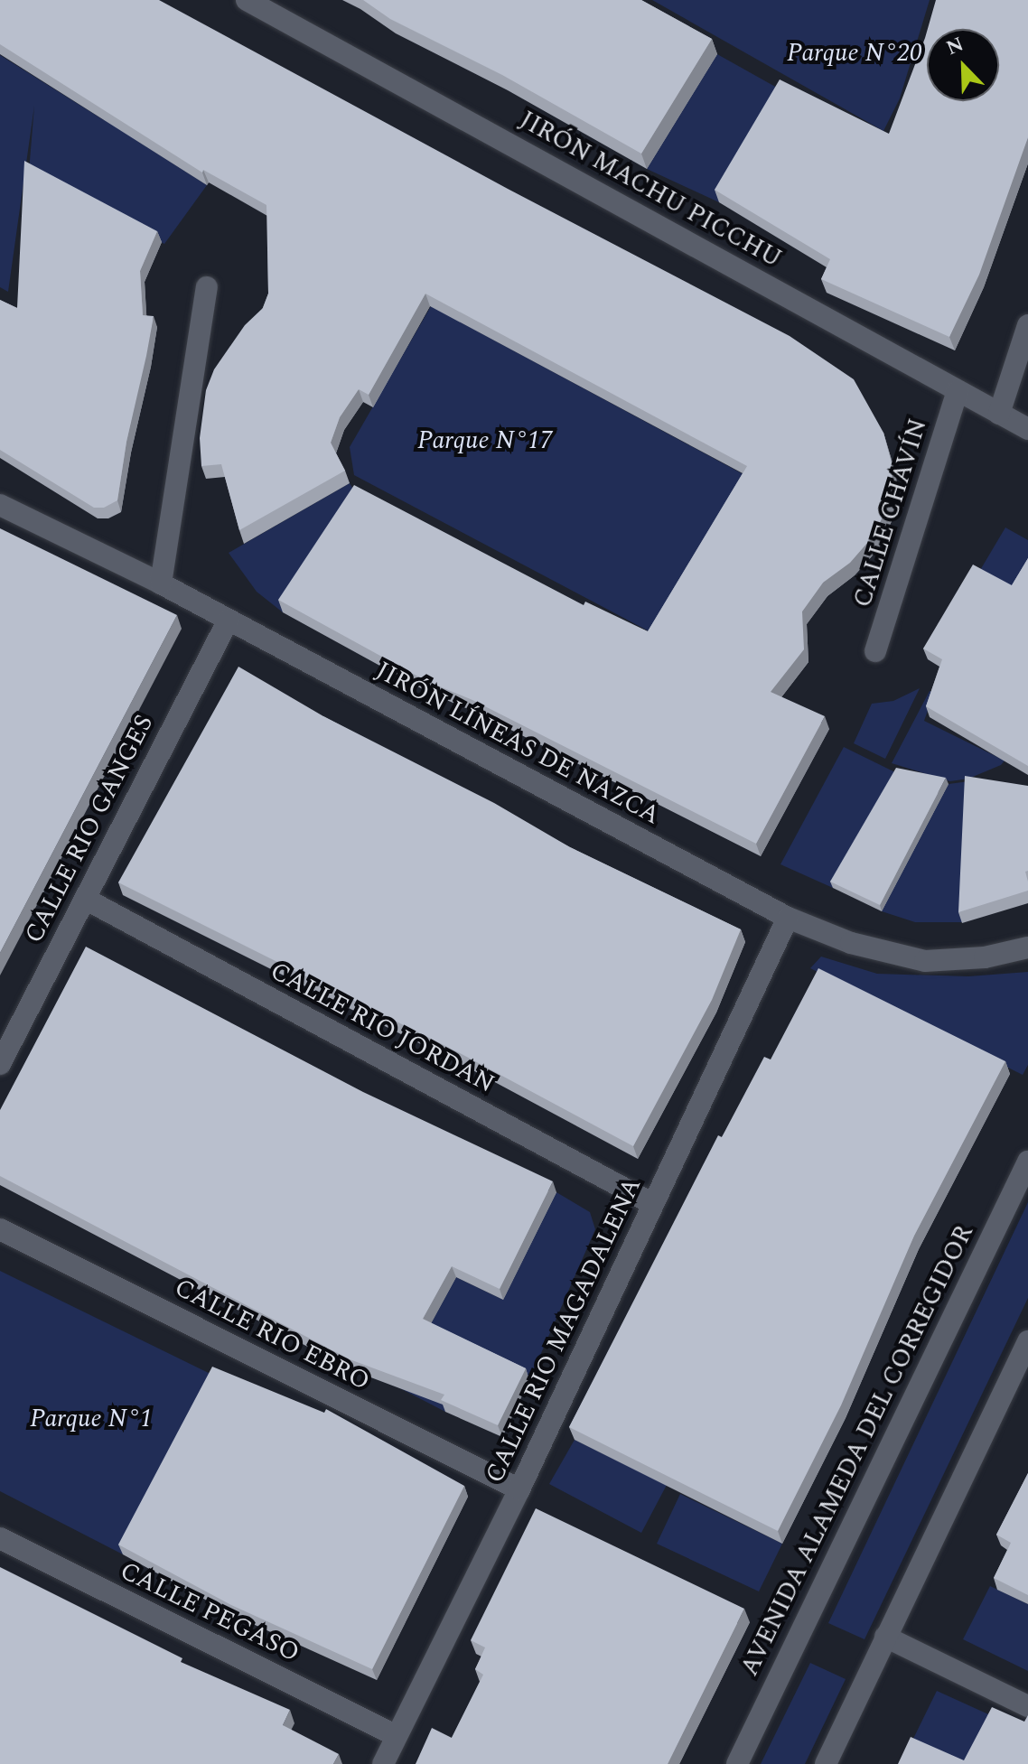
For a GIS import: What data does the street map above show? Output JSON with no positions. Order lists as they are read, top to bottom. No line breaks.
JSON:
{"streets":{"street":["JIRÓN MACHU PICCHU","CALLE CHAVÍN","JIRÓN LÍNEAS DE NAZCA","CALLE RIO GANGES","CALLE RIO JORDAN","CALLE RIO MAGADALENA","CALLE RIO EBRO","AVENIDA ALAMEDA DEL CORREGIDOR","CALLE PEGASO"]},"crossings":[["JIRÓN MACHU PICCHU","CALLE CHAVÍN"],["JIRÓN LÍNEAS DE NAZCA","CALLE RIO GANGES"],["JIRÓN LÍNEAS DE NAZCA","CALLE RIO MAGADALENA"],["CALLE RIO GANGES","CALLE RIO JORDAN"],["CALLE RIO JORDAN","CALLE RIO MAGADALENA"],["CALLE RIO MAGADALENA","CALLE RIO EBRO"],["CALLE RIO MAGADALENA","CALLE PEGASO"]],"parks":["Parque N°20","Parque N°17","Parque N°1"],"north":"top left"}
